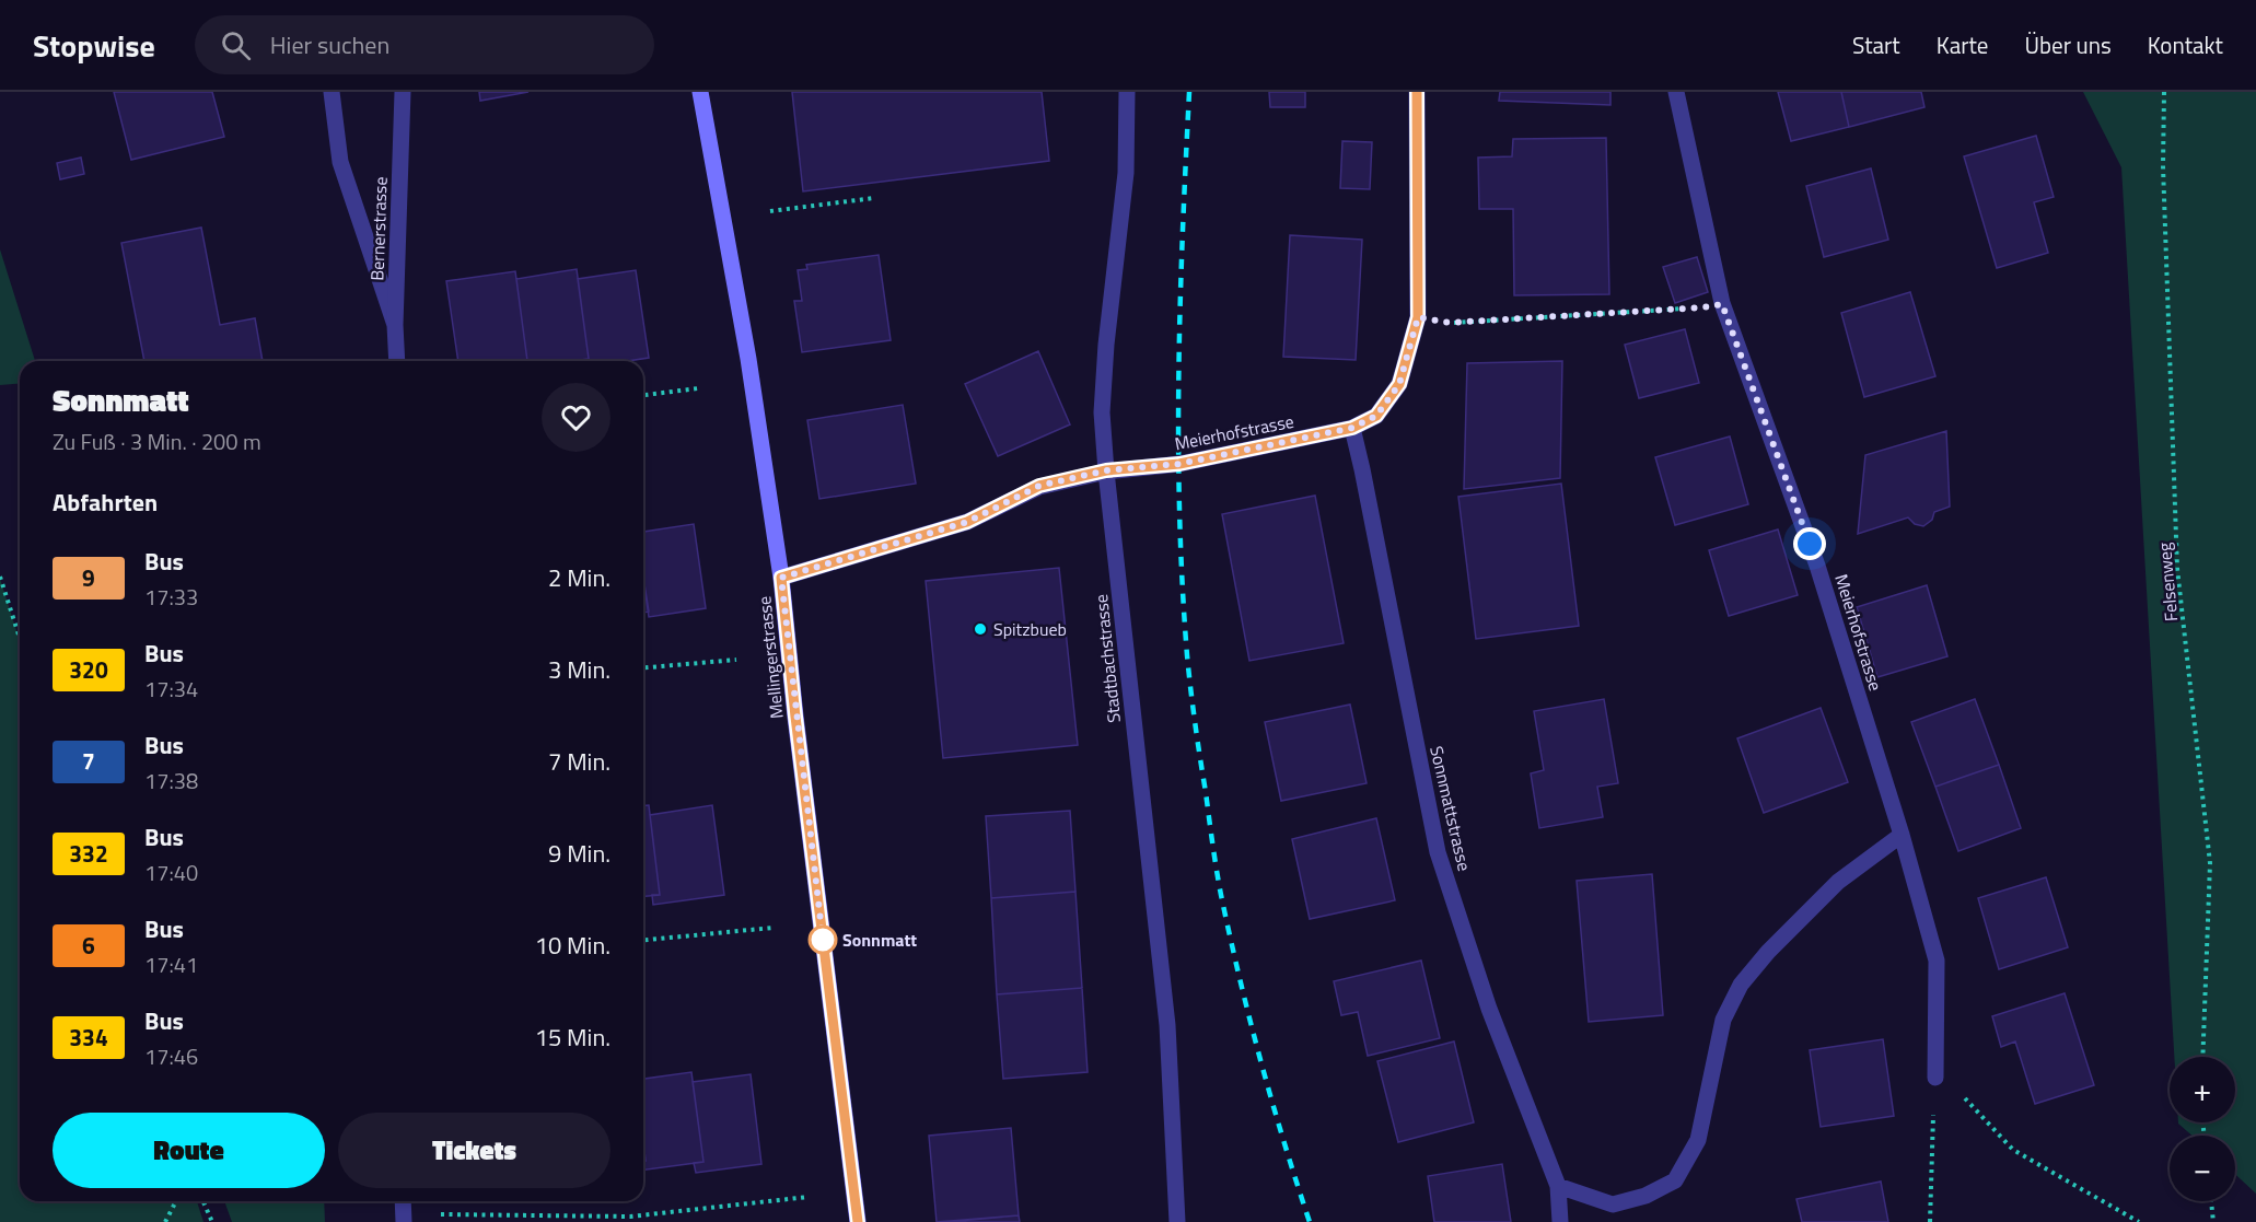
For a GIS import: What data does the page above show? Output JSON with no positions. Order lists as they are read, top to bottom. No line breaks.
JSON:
{"streets":{"main road":["Mellingerstrasse"],"street":["Bernerstrasse","Meierhofstrasse","Stadtbachstrasse","Sonnmattstrasse"],"path":["Felsenweg"]},"crossings":[["Meierhofstrasse","Mellingerstrasse"],["Meierhofstrasse","Stadtbachstrasse"],["Meierhofstrasse","Sonnmattstrasse"]],"places":["Spitzbueb","Sonnmatt"],"lines":["bus line 9"],"page":{"header":"Stopwise","search":"Hier suchen","nav":["Start","Karte","Über uns","Kontakt"],"heading":[["Sonnmatt","Zu Fuß · 3 Min. · 200 m"],"Abfahrten"],"list":[{"mark":"9","name":"Bus","note":"17:33","value":"2 Min."},{"mark":"320","name":"Bus","note":"17:34","value":"3 Min."},{"mark":"7","name":"Bus","note":"17:38","value":"7 Min."},{"mark":"332","name":"Bus","note":"17:40","value":"9 Min."},{"mark":"6","name":"Bus","note":"17:41","value":"10 Min."},{"mark":"334","name":"Bus","note":"17:46","value":"15 Min."}],"map_buttons":["+","−"],"buttons":["Route","Tickets"]}}
